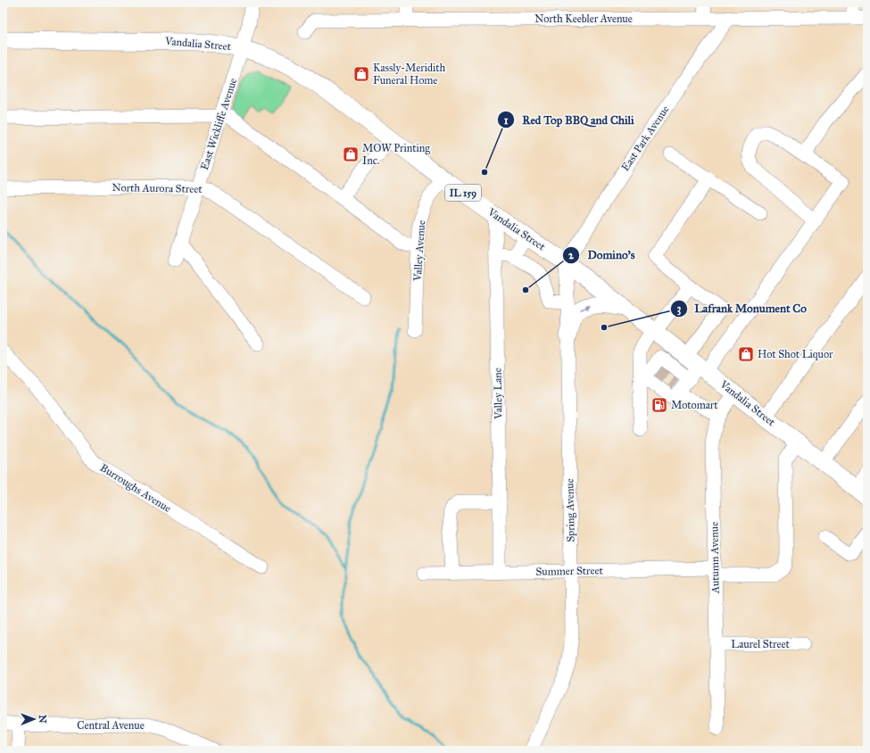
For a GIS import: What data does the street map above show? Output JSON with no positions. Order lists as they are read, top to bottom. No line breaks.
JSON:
{"streets":{"main road":["Vandalia Street","IL 159"],"street":["North Keebler Avenue","East Wickliffe Avenue","East Park Avenue","North Aurora Street","Valley Avenue","Valley Lane","Burroughs Avenue","Spring Avenue","Autumn Avenue","Summer Street","Laurel Street","Central Avenue"]},"crossings":[["North Keebler Avenue","East Park Avenue"],["Vandalia Street","East Wickliffe Avenue"],["Vandalia Street","East Park Avenue"],["Vandalia Street","Valley Avenue"],["Vandalia Street","Valley Lane"],["Vandalia Street","Spring Avenue"],["Vandalia Street","Autumn Avenue"],["Vandalia Street","Summer Street"],["East Wickliffe Avenue","North Aurora Street"],["East Park Avenue","Spring Avenue"],["Valley Lane","Summer Street"],["Spring Avenue","Summer Street"],["Autumn Avenue","Summer Street"],["Autumn Avenue","Laurel Street"]],"places":{"shop":["Kassly-Meridith Funeral Home","MOW Printing Inc.","Hot Shot Liquor"],"other":["Red Top BBQ and Chili","Domino's","Lafrank Monument Co"],"fuel station":["Motomart"]},"north":"right"}
